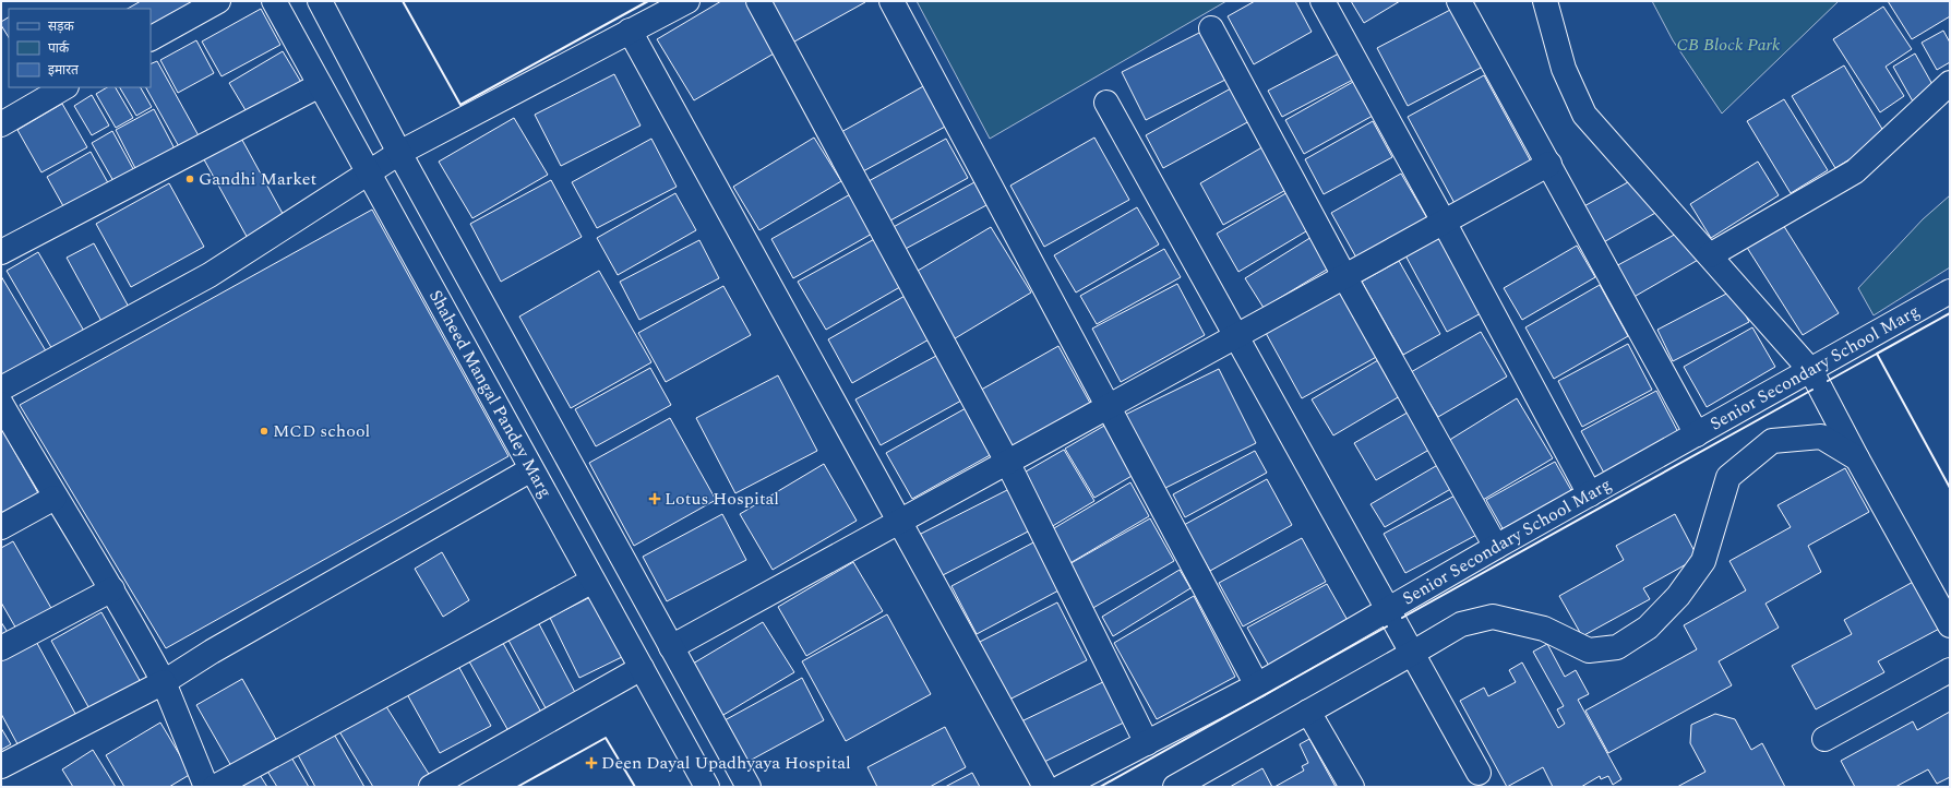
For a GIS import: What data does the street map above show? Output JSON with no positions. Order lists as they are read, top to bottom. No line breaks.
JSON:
{"streets":{"street":["Senior Secondary School Marg","Shaheed Mangal Pandey Marg"]},"parks":["CB Block Park"],"places":{"other":["Gandhi Market","MCD school"],"health":["Lotus Hospital","Deen Dayal Upadhyaya Hospital"]},"legend":["सड़क","पार्क","इमारत"]}
